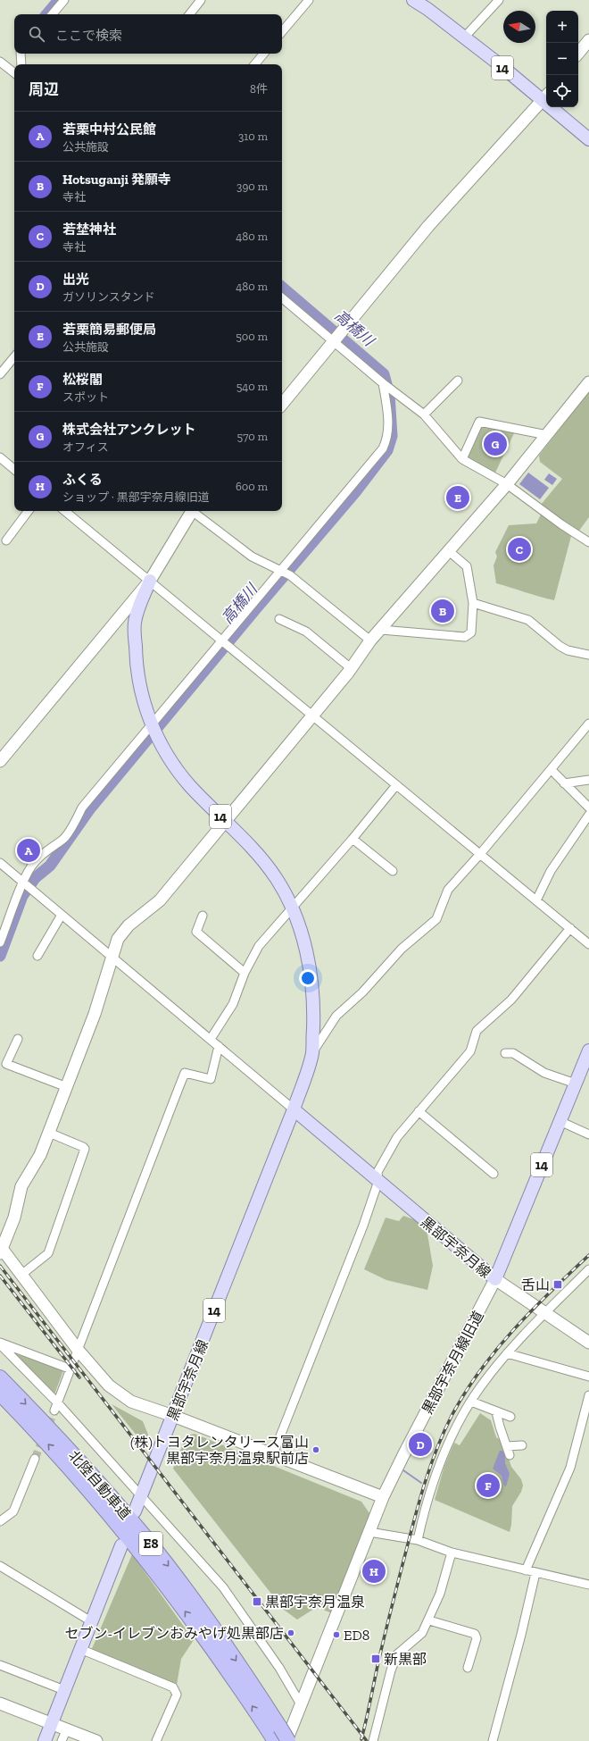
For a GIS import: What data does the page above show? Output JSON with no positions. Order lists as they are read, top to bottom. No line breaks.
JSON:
{"streets":{"highway":["北陸自動車道","E8"],"main road":["14","黒部宇奈月線"],"street":["黒部宇奈月線旧道"]},"crossings":[["黒部宇奈月線","黒部宇奈月線旧道"],["黒部宇奈月線旧道","北陸自動車道"]],"water":["高橋川"],"places":{"transit":["舌山","黒部宇奈月温泉","新黒部"],"other":["(株)トヨタレンタリース富山 黒部宇奈月温泉駅前店","セブン-イレブンおみやげ処黒部店","ED8"]},"north":"left","page":{"map_buttons":["+","−"],"search":"ここで検索","heading":["周辺","8件"],"list":[{"mark":"A","name":"若栗中村公民館","note":"公共施設","value":"310 m"},{"mark":"B","name":"Hotsuganji 発願寺","note":"寺社","value":"390 m"},{"mark":"C","name":"若埜神社","note":"寺社","value":"480 m"},{"mark":"D","name":"出光","note":"ガソリンスタンド","value":"480 m"},{"mark":"E","name":"若栗簡易郵便局","note":"公共施設","value":"500 m"},{"mark":"F","name":"松桜閣","note":"スポット","value":"540 m"},{"mark":"G","name":"株式会社アンクレット","note":"オフィス","value":"570 m"},{"mark":"H","name":"ふくる","note":"ショップ · 黒部宇奈月線旧道","value":"600 m"}],"pins":["G","E","C","B","A","D","F","H"]}}
